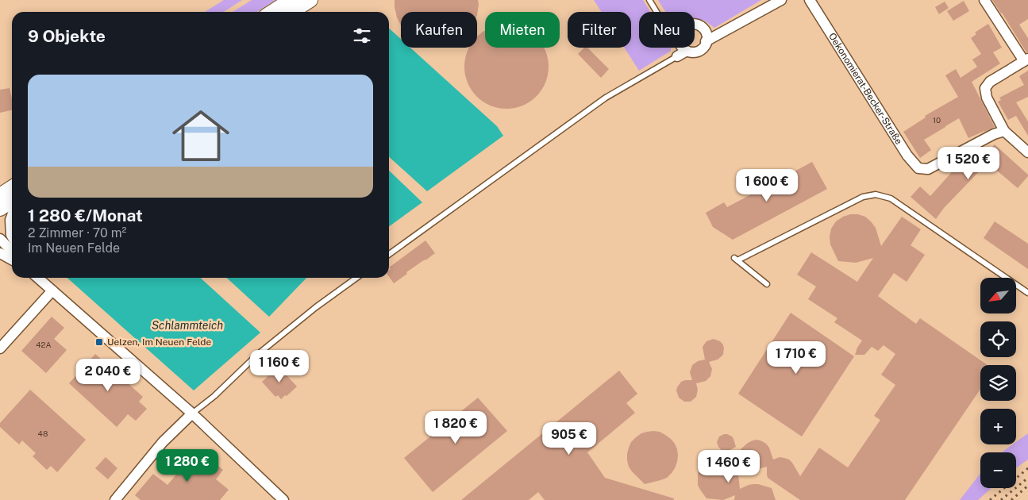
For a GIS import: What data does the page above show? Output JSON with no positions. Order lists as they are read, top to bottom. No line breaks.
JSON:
{"streets":{"street":["Oekonomierat-Becker-Straße"]},"water":["Schlammteich"],"places":{"transit":["Uelzen, Im Neuen Felde"]},"house_numbers":["10","42A","48"],"north":"bottom left","page":{"chip":["Kaufen","Mieten","Filter","Neu"],"heading":"9 Objekte","list":[{"name":"1 280 €/Monat","note":"2 Zimmer · 70 m² · Im Neuen Felde"}],"price":["1 520 €","1 600 €","1 710 €","1 160 €","2 040 €","1 820 €","905 €","1 280 €","1 460 €"],"map_buttons":["+","−"]}}
